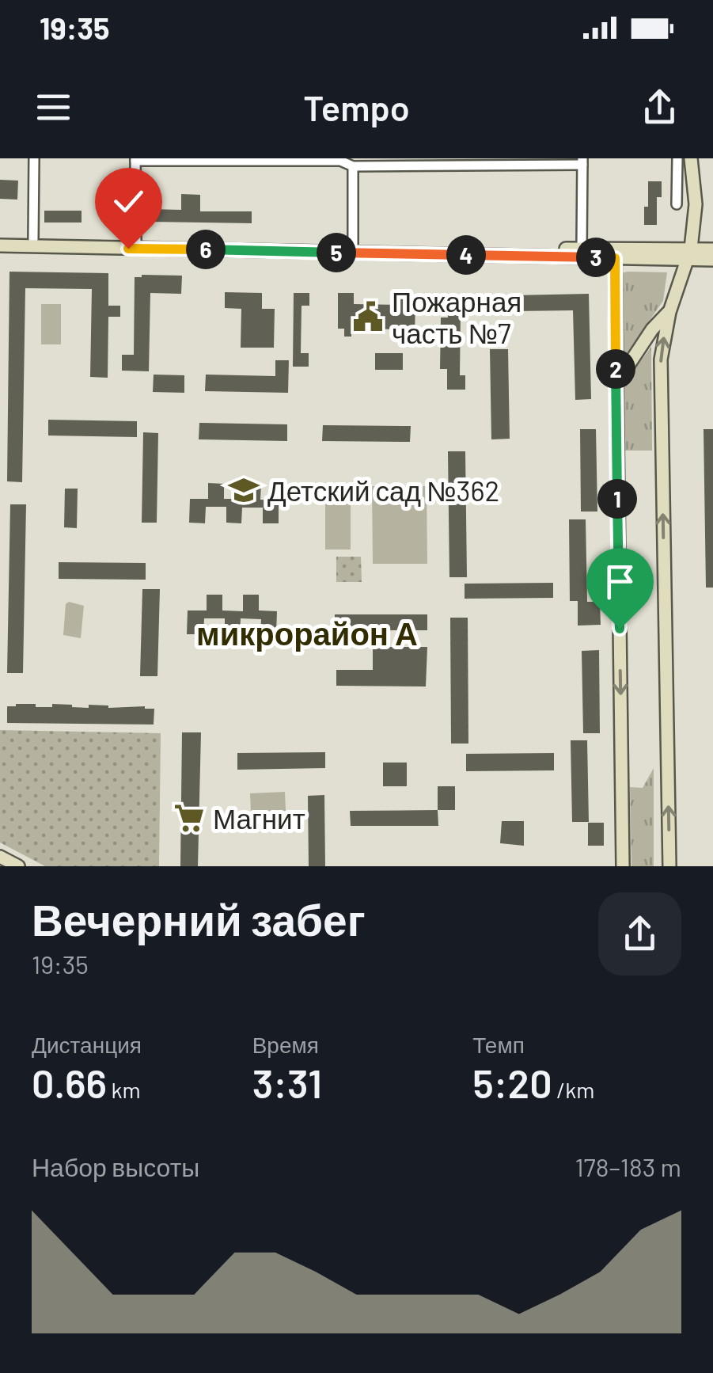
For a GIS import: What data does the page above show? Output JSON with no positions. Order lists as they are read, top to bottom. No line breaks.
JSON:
{"districts":["микрорайон А"],"places":{"public building":["Пожарная часть №7"],"school or university":["Детский сад №362"],"supermarket":["Магнит"]},"page":{"status":"19:35","header":"Tempo","pins":["6","5","4","3","2","1"],"heading":["Вечерний забег","19:35"],"stats":[["Дистанция","0.66 km"],["Время","3:31"],["Темп","5:20 /km"]],"chart":["Набор высоты","178–183 m"]}}
